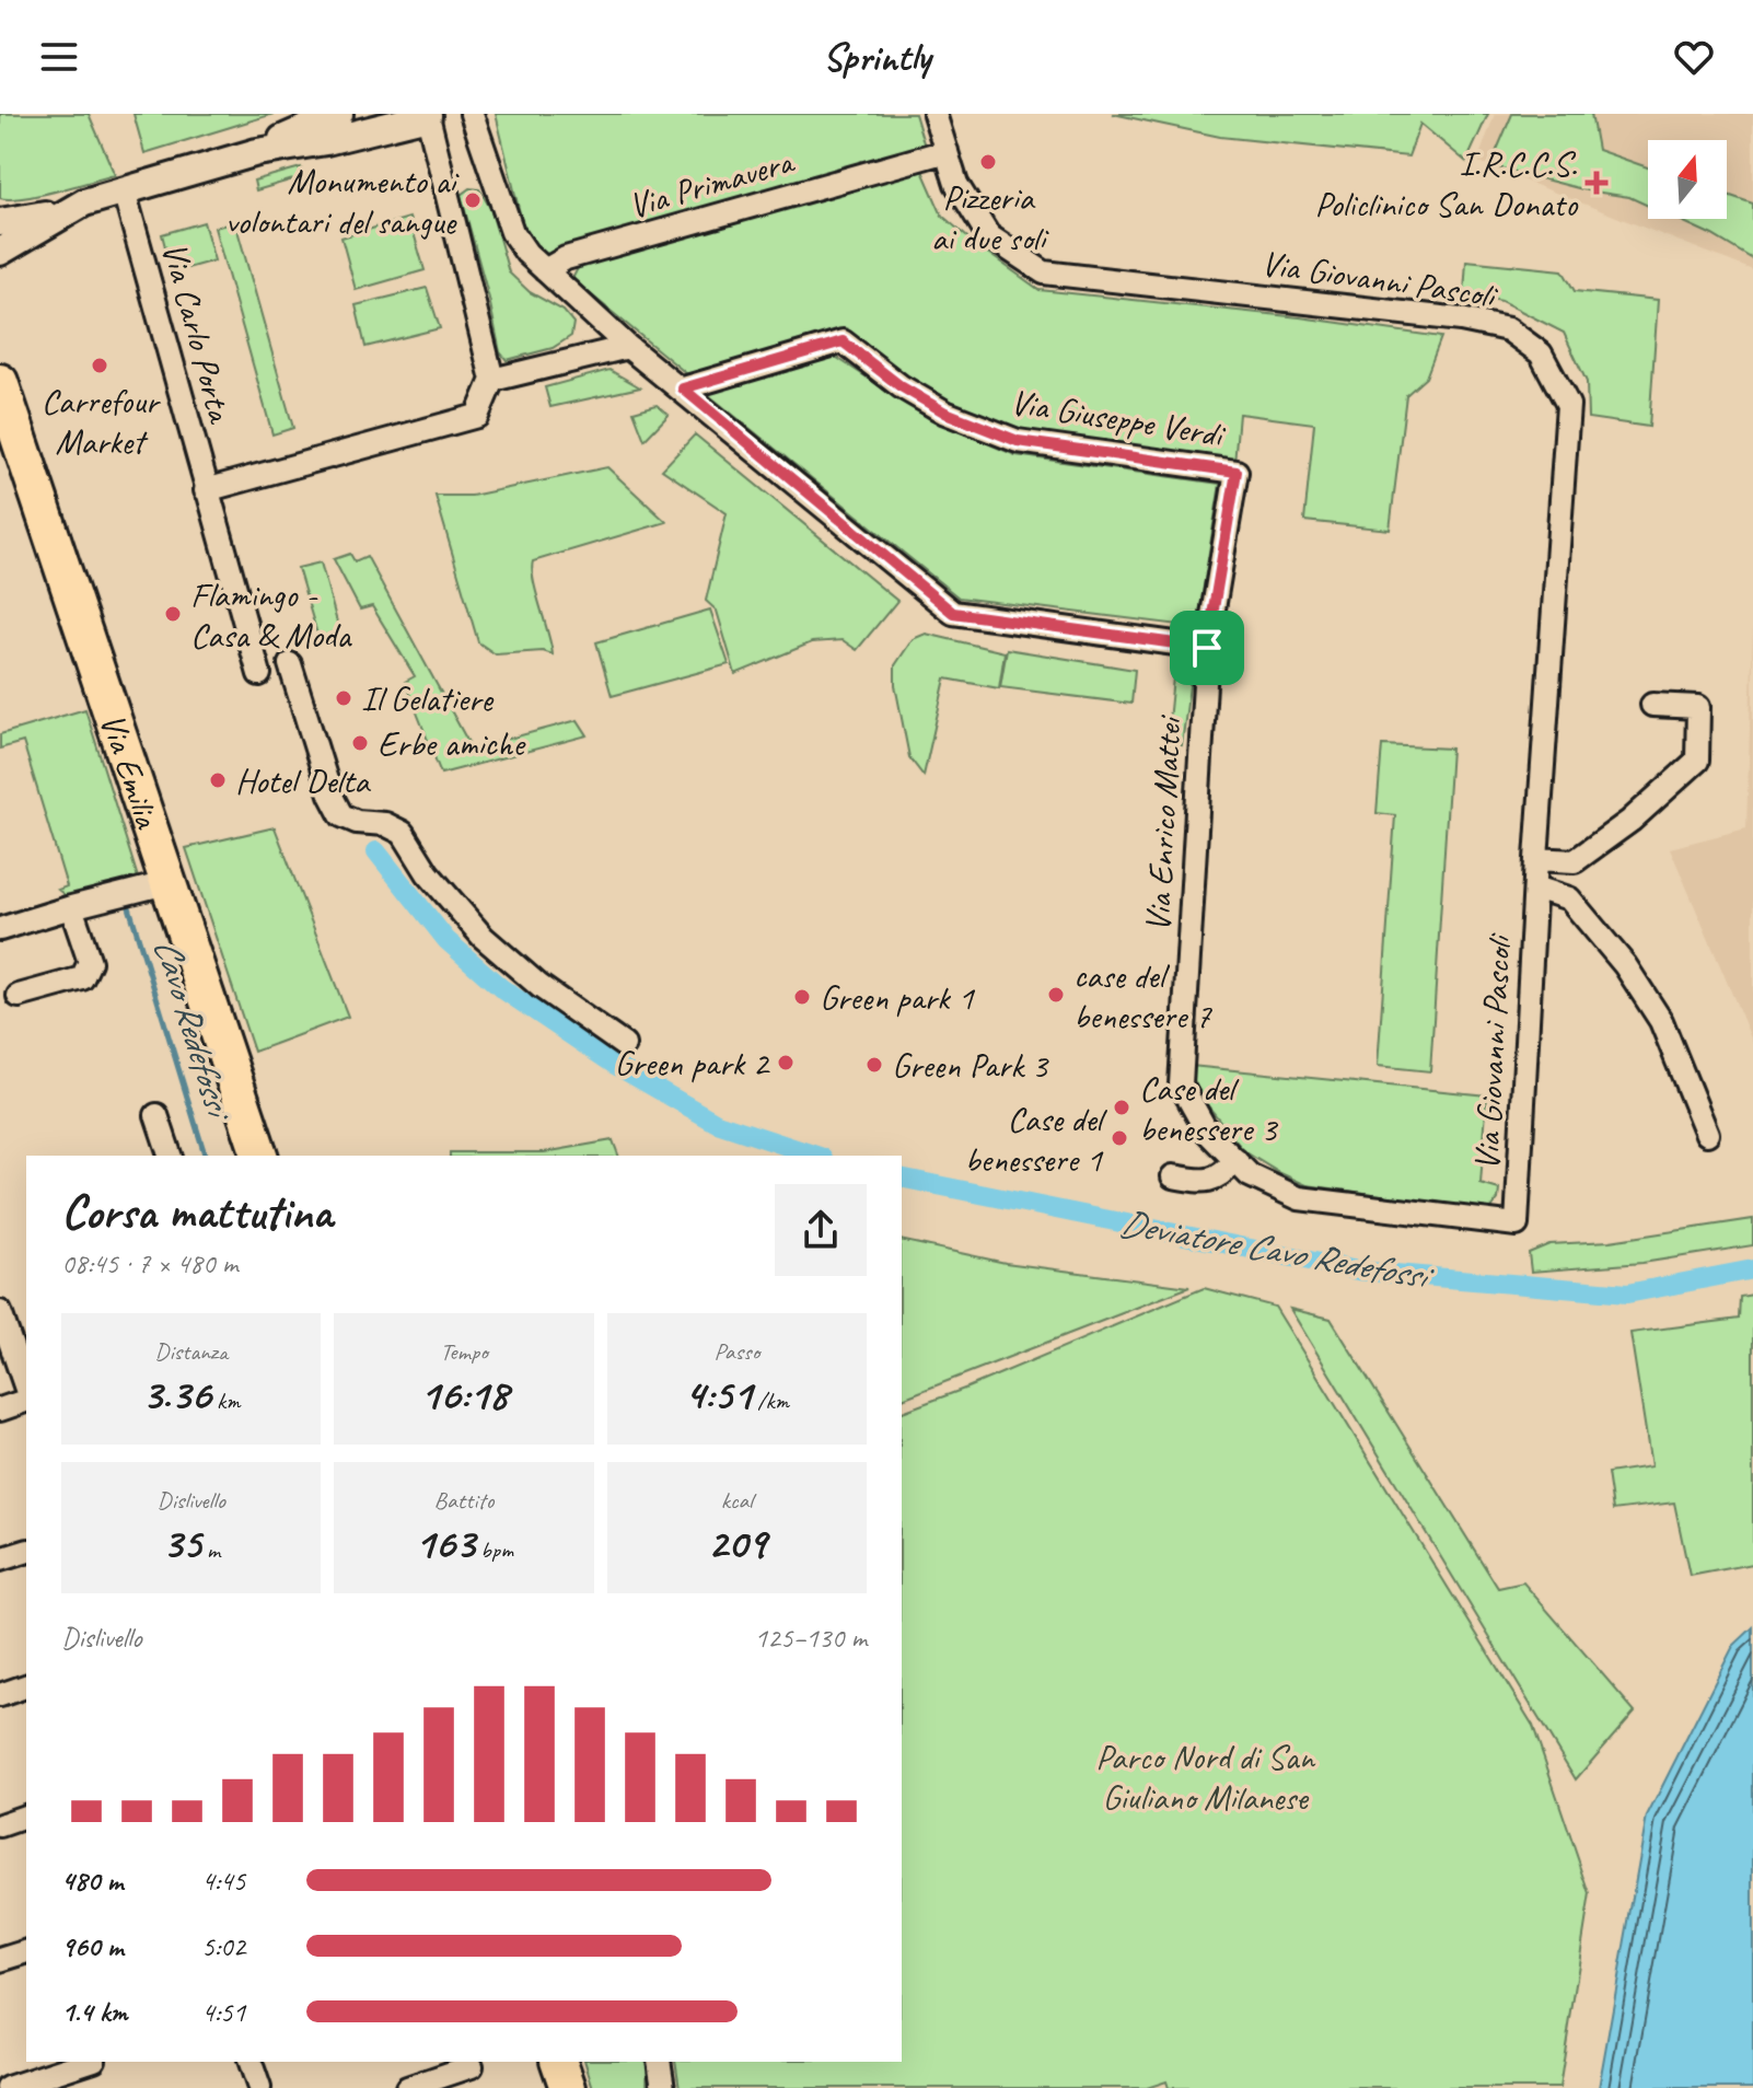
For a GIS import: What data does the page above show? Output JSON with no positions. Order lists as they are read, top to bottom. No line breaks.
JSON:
{"streets":{"main road":["Via Emilia"],"street":["Via Primavera","Via Giovanni Pascoli","Via Carlo Porta","Via Giuseppe Verdi","Via Enrico Mattei"]},"crossings":[["Via Primavera","Via Giovanni Pascoli"],["Via Giovanni Pascoli","Via Enrico Mattei"],["Via Giuseppe Verdi","Via Enrico Mattei"]],"water":["Cavo Redefossi","Deviatore Cavo Redefossi"],"parks":["Parco Nord di San Giuliano Milanese"],"places":{"other":["Pizzeria ai due soli","Monumento ai volontari del sangue","Carrefour Market","Flamingo - Casa & Moda","Il Gelatiere","Erbe amiche","Hotel Delta","case del benessere 7","Green park 1","Green park 2","Green Park 3","Case del benessere 3","Case del benessere 1"],"health":["I.R.C.C.S. Policlinico San Donato"]},"north":"top","page":{"header":"Sprintly","heading":["Corsa mattutina","08:45 · 7 × 480 m"],"stats":[["Distanza","3.36 km"],["Tempo","16:18"],["Passo","4:51 /km"],["Dislivello","35 m"],["Battito","163 bpm"],["kcal","209"]],"chart":["Dislivello","125–130 m"],"list":[{"name":"480 m","note":"4:45"},{"name":"960 m","note":"5:02"},{"name":"1.4 km","note":"4:51"}]}}
